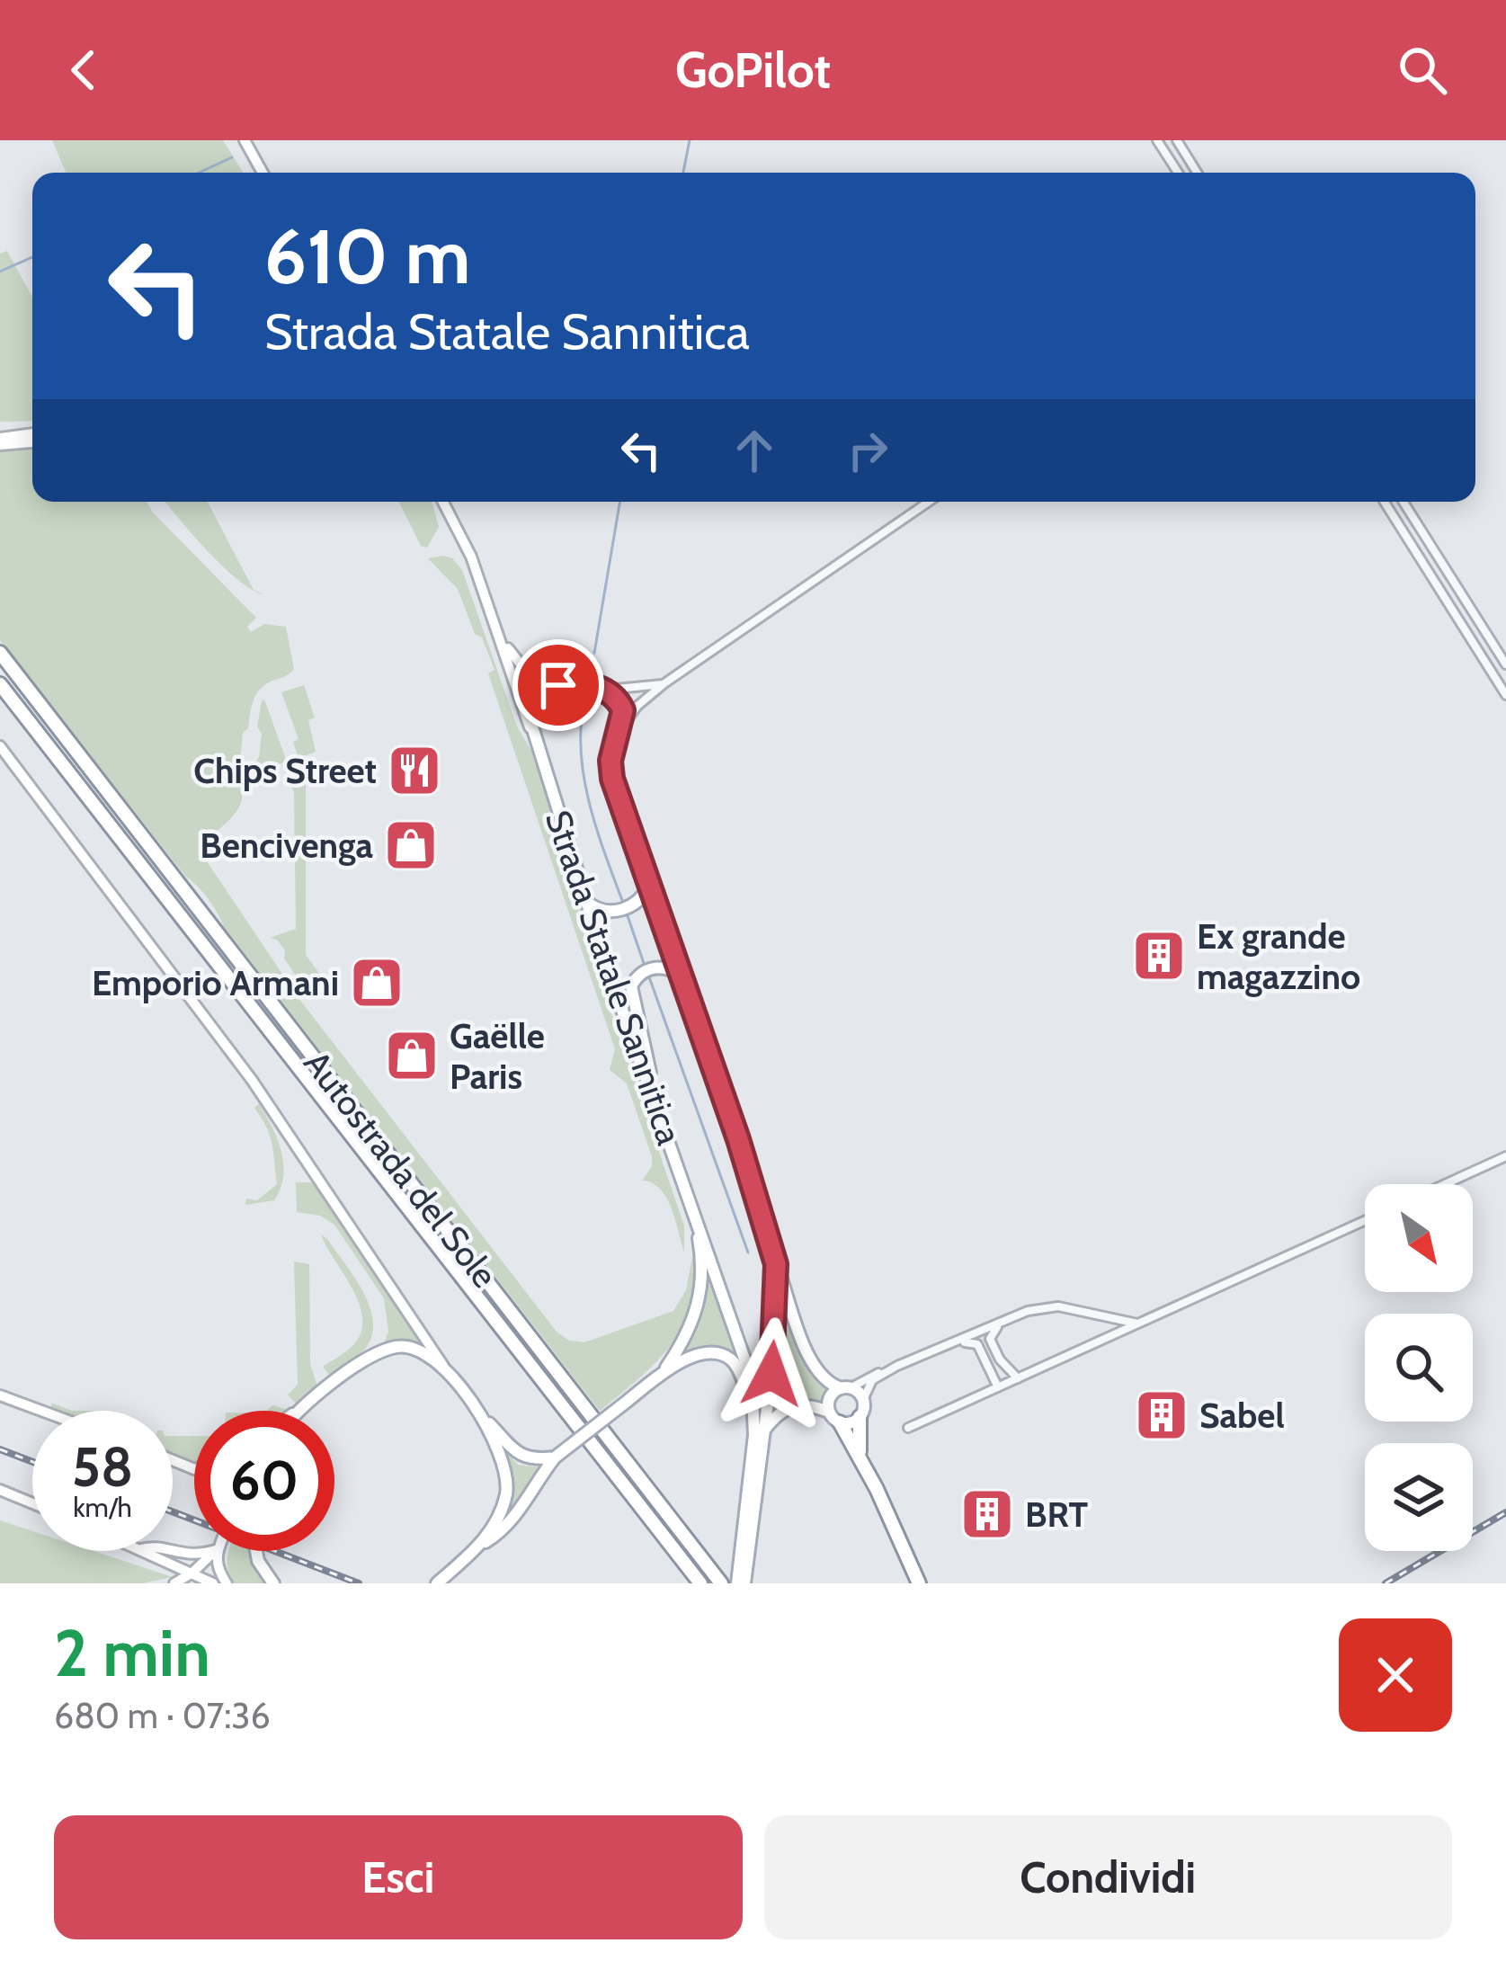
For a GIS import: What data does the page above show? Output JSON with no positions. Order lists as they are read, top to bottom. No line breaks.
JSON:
{"streets":{"highway":["Autostrada del Sole"],"main road":["Strada Statale Sannitica"]},"places":{"restaurant":["Chips Street"],"shop":["Bencivenga","Emporio Armani","Gaëlle Paris"],"building":["Ex grande magazzino","Sabel","BRT"]},"north":"bottom right","page":{"header":"GoPilot","turn":["610 m","Strada Statale Sannitica"],"speed":"58 km/h","limit":"60","heading":["2 min","680 m · 07:36"],"buttons":["Esci","Condividi"]}}
